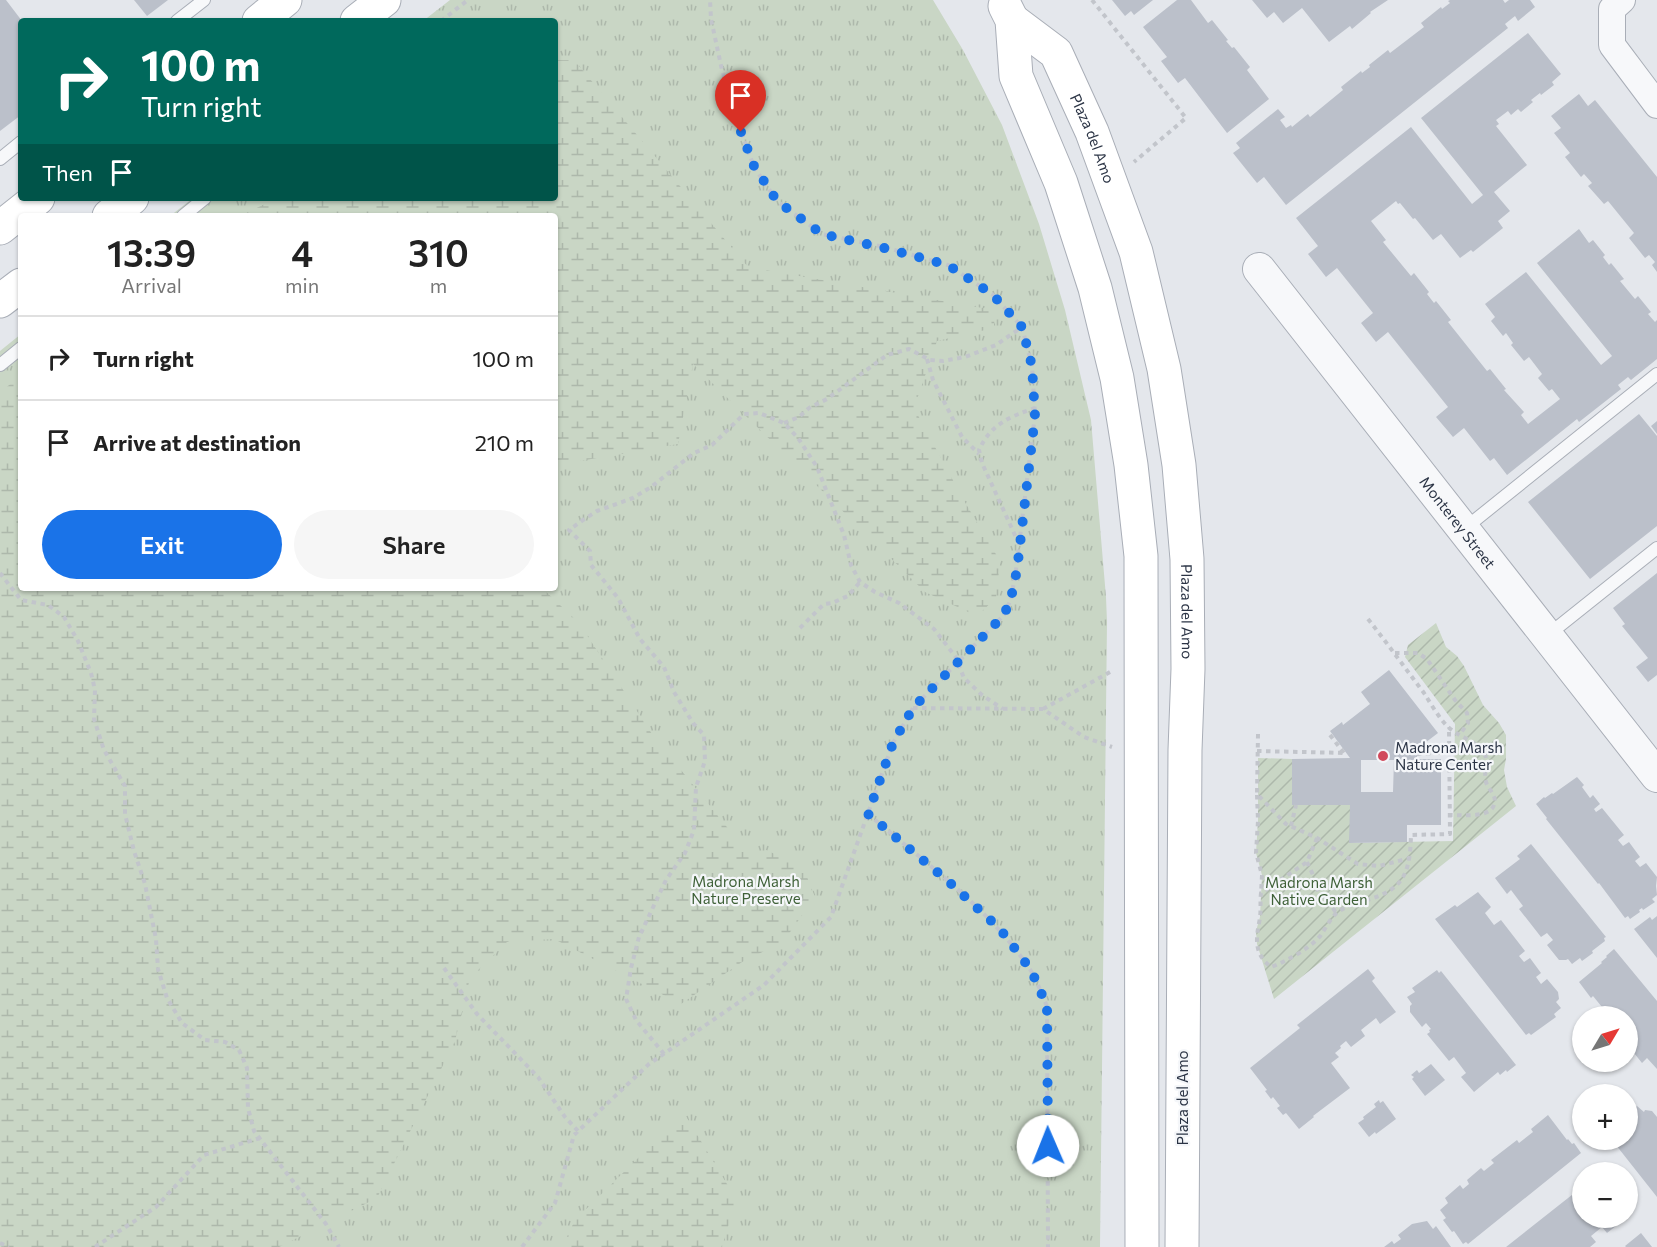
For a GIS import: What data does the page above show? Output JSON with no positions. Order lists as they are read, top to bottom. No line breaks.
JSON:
{"streets":{"main road":["Plaza del Amo"],"street":["Monterey Street"]},"parks":["Madrona Marsh Nature Preserve","Madrona Marsh Native Garden"],"places":["Madrona Marsh Nature Center"],"north":"top right","page":{"turn":["100 m","Turn right"],"then":"Then","eta":["13:39","Arrival","4","min","310","m"],"list":[{"name":"Turn right","value":"100 m"},{"name":"Arrive at destination","value":"210 m"}],"buttons":["Exit","Share"],"map_buttons":["+","−"]}}
